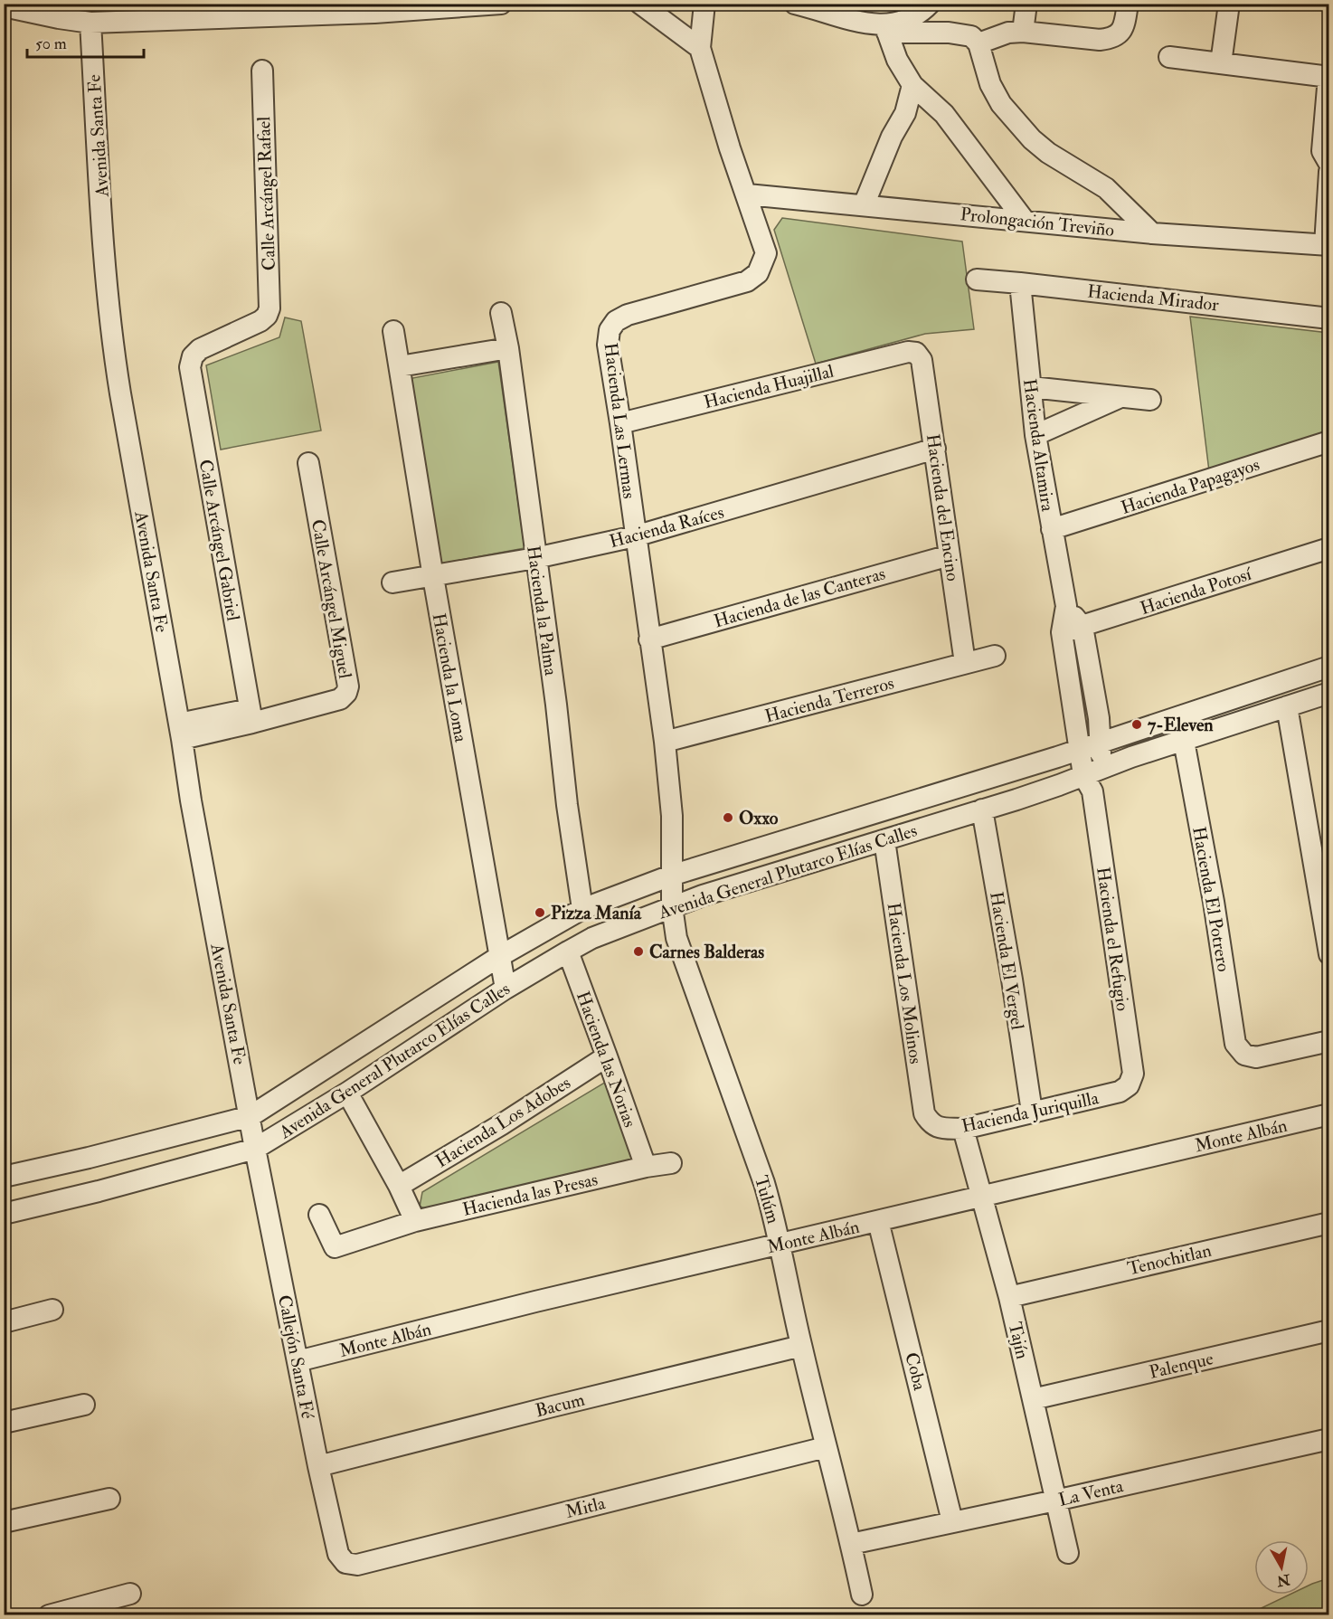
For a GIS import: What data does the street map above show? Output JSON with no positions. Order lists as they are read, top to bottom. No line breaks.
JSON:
{"streets":{"street":["Avenida Santa Fe","Calle Arcángel Rafael","Prolongación Treviño","Hacienda Mirador","Hacienda Huajillal","Hacienda Las Lermas","Hacienda Altamira","Hacienda Papagayos","Hacienda del Encino","Hacienda Raíces","Calle Arcángel Gabriel","Hacienda Potosí","Hacienda de las Canteras","Calle Arcángel Miguel","Hacienda la Palma","Hacienda la Loma","Hacienda Terreros","Avenida General Plutarco Elías Calles","Hacienda El Potrero","Hacienda el Refugio","Hacienda El Vergel","Hacienda Los Molinos","Hacienda las Norias","Hacienda Juriquilla","Hacienda Los Adobes","Monte Albán","Hacienda las Presas","Tulúm","Tenochitlan","Tajín","Callejón Santa Fé","Palenque","Coba","Bacum","La Venta","Mitla"]},"crossings":[["Avenida Santa Fe","Calle Arcángel Miguel"],["Avenida Santa Fe","Avenida General Plutarco Elías Calles"],["Avenida Santa Fe","Callejón Santa Fé"],["Calle Arcángel Rafael","Calle Arcángel Gabriel"],["Prolongación Treviño","Hacienda Las Lermas"],["Hacienda Mirador","Hacienda Altamira"],["Hacienda Huajillal","Hacienda Las Lermas"],["Hacienda Huajillal","Hacienda del Encino"],["Hacienda Las Lermas","Hacienda Raíces"],["Hacienda Las Lermas","Hacienda de las Canteras"],["Hacienda Las Lermas","Hacienda Terreros"],["Hacienda Las Lermas","Avenida General Plutarco Elías Calles"],["Hacienda Las Lermas","Tulúm"],["Hacienda Altamira","Hacienda Papagayos"],["Hacienda Altamira","Hacienda Potosí"],["Hacienda Altamira","Avenida General Plutarco Elías Calles"],["Hacienda Altamira","Hacienda el Refugio"],["Hacienda del Encino","Hacienda Raíces"],["Hacienda del Encino","Hacienda de las Canteras"],["Hacienda del Encino","Hacienda Terreros"],["Hacienda Raíces","Hacienda la Palma"],["Hacienda Raíces","Hacienda la Loma"],["Calle Arcángel Gabriel","Calle Arcángel Miguel"],["Hacienda la Palma","Avenida General Plutarco Elías Calles"],["Hacienda la Loma","Avenida General Plutarco Elías Calles"],["Avenida General Plutarco Elías Calles","Hacienda El Potrero"],["Avenida General Plutarco Elías Calles","Hacienda el Refugio"],["Avenida General Plutarco Elías Calles","Hacienda El Vergel"],["Avenida General Plutarco Elías Calles","Hacienda Los Molinos"],["Avenida General Plutarco Elías Calles","Hacienda las Norias"],["Avenida General Plutarco Elías Calles","Tulúm"],["Avenida General Plutarco Elías Calles","Callejón Santa Fé"],["Hacienda el Refugio","Hacienda Juriquilla"],["Hacienda El Vergel","Hacienda Juriquilla"],["Hacienda Los Molinos","Hacienda Juriquilla"],["Hacienda las Norias","Hacienda Los Adobes"],["Hacienda las Norias","Hacienda las Presas"],["Hacienda Juriquilla","Tajín"],["Monte Albán","Tulúm"],["Monte Albán","Tajín"],["Monte Albán","Callejón Santa Fé"],["Monte Albán","Coba"],["Tulúm","Bacum"],["Tulúm","La Venta"],["Tulúm","Mitla"],["Tenochitlan","Tajín"],["Tajín","Palenque"],["Tajín","La Venta"],["Callejón Santa Fé","Bacum"],["Callejón Santa Fé","Mitla"],["Coba","La Venta"]],"places":["7-Eleven","Oxxo","Pizza Manía","Carnes Balderas"],"scale_bar":"50 m","north":"bottom"}
